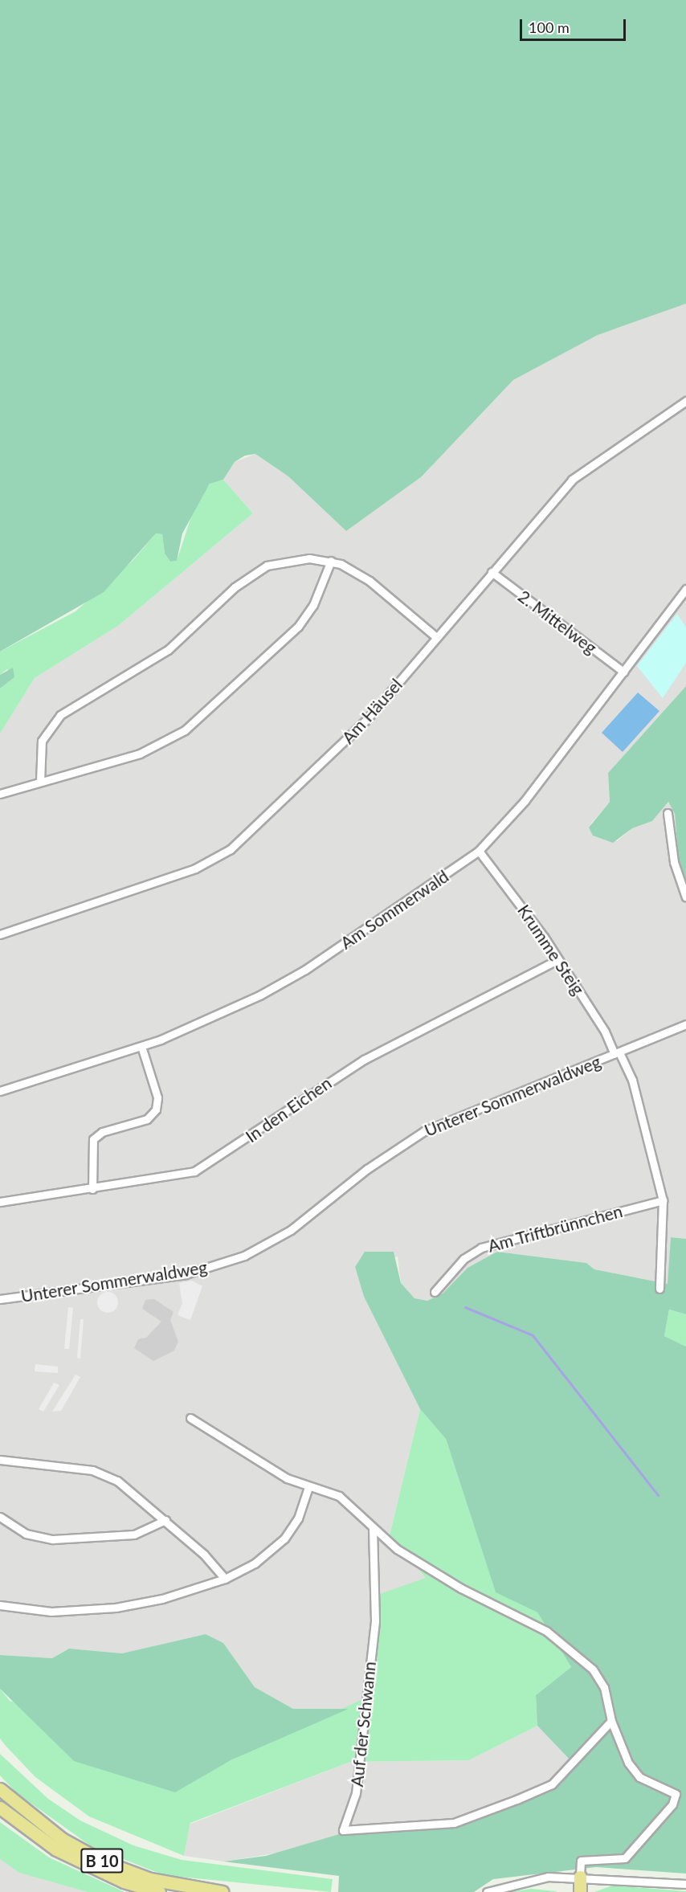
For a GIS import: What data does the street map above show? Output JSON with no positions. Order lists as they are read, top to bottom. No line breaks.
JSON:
{"streets":{"highway":["B 10"],"street":["2. Mittelweg","Am Häusel","Am Sommerwald","Krumme Steig","Unterer Sommerwaldweg","In den Eichen","Am Triftbrünnchen","Auf der Schwann"]},"crossings":[["2. Mittelweg","Am Häusel"],["2. Mittelweg","Am Sommerwald"],["Am Sommerwald","Krumme Steig"],["Krumme Steig","Unterer Sommerwaldweg"],["Krumme Steig","In den Eichen"],["Krumme Steig","Am Triftbrünnchen"]],"scale_bar":"100 m"}
